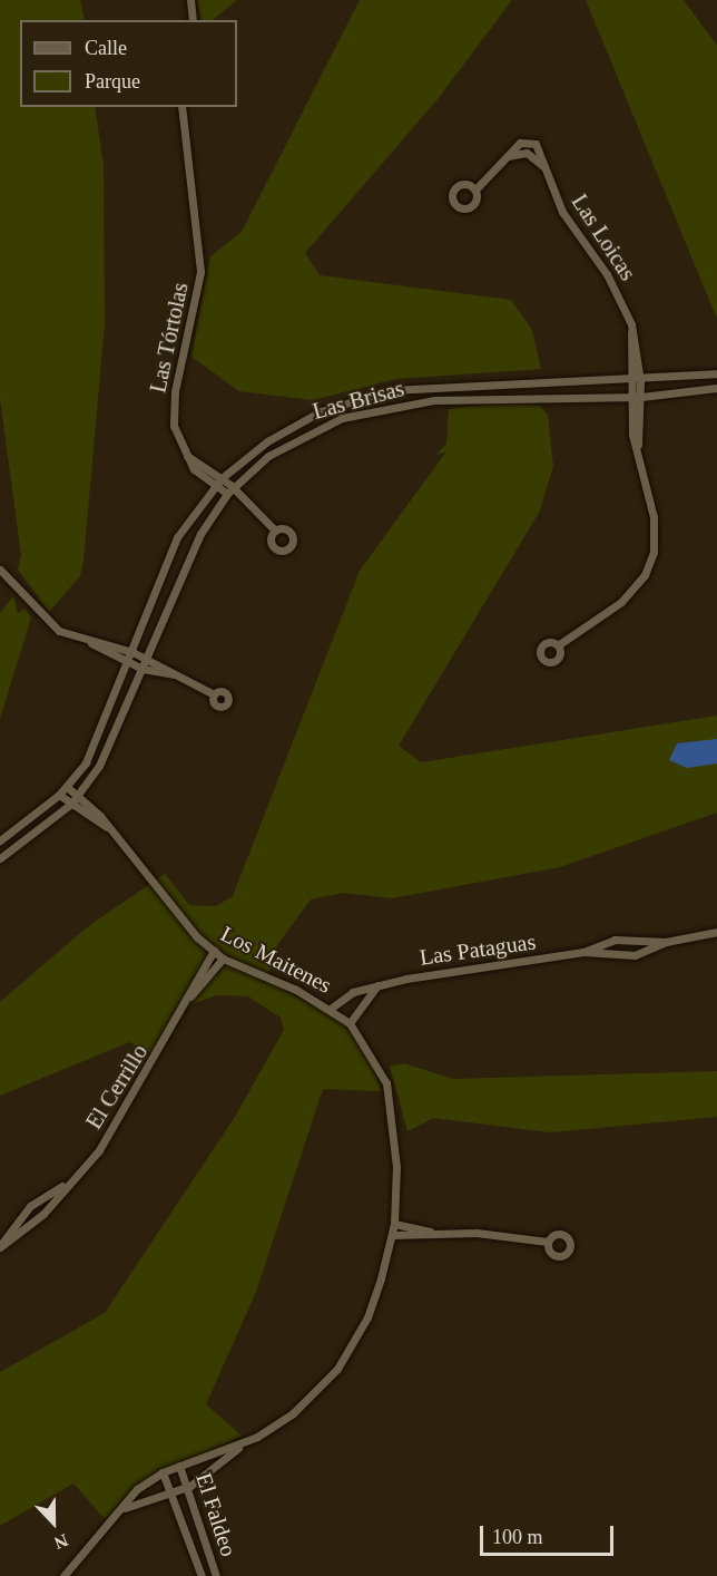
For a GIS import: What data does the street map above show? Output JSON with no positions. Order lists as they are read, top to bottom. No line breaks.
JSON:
{"streets":{"street":["Las Loicas","Las Tórtolas","Las Brisas","Las Pataguas","Los Maitenes","El Cerrillo","El Faldeo"]},"crossings":[["Las Loicas","Las Brisas"],["Las Tórtolas","Las Brisas"],["Las Brisas","Los Maitenes"],["Las Pataguas","Los Maitenes"],["Los Maitenes","El Cerrillo"],["Los Maitenes","El Faldeo"]],"legend":["Calle","Parque"],"scale_bar":"100 m","north":"bottom"}
